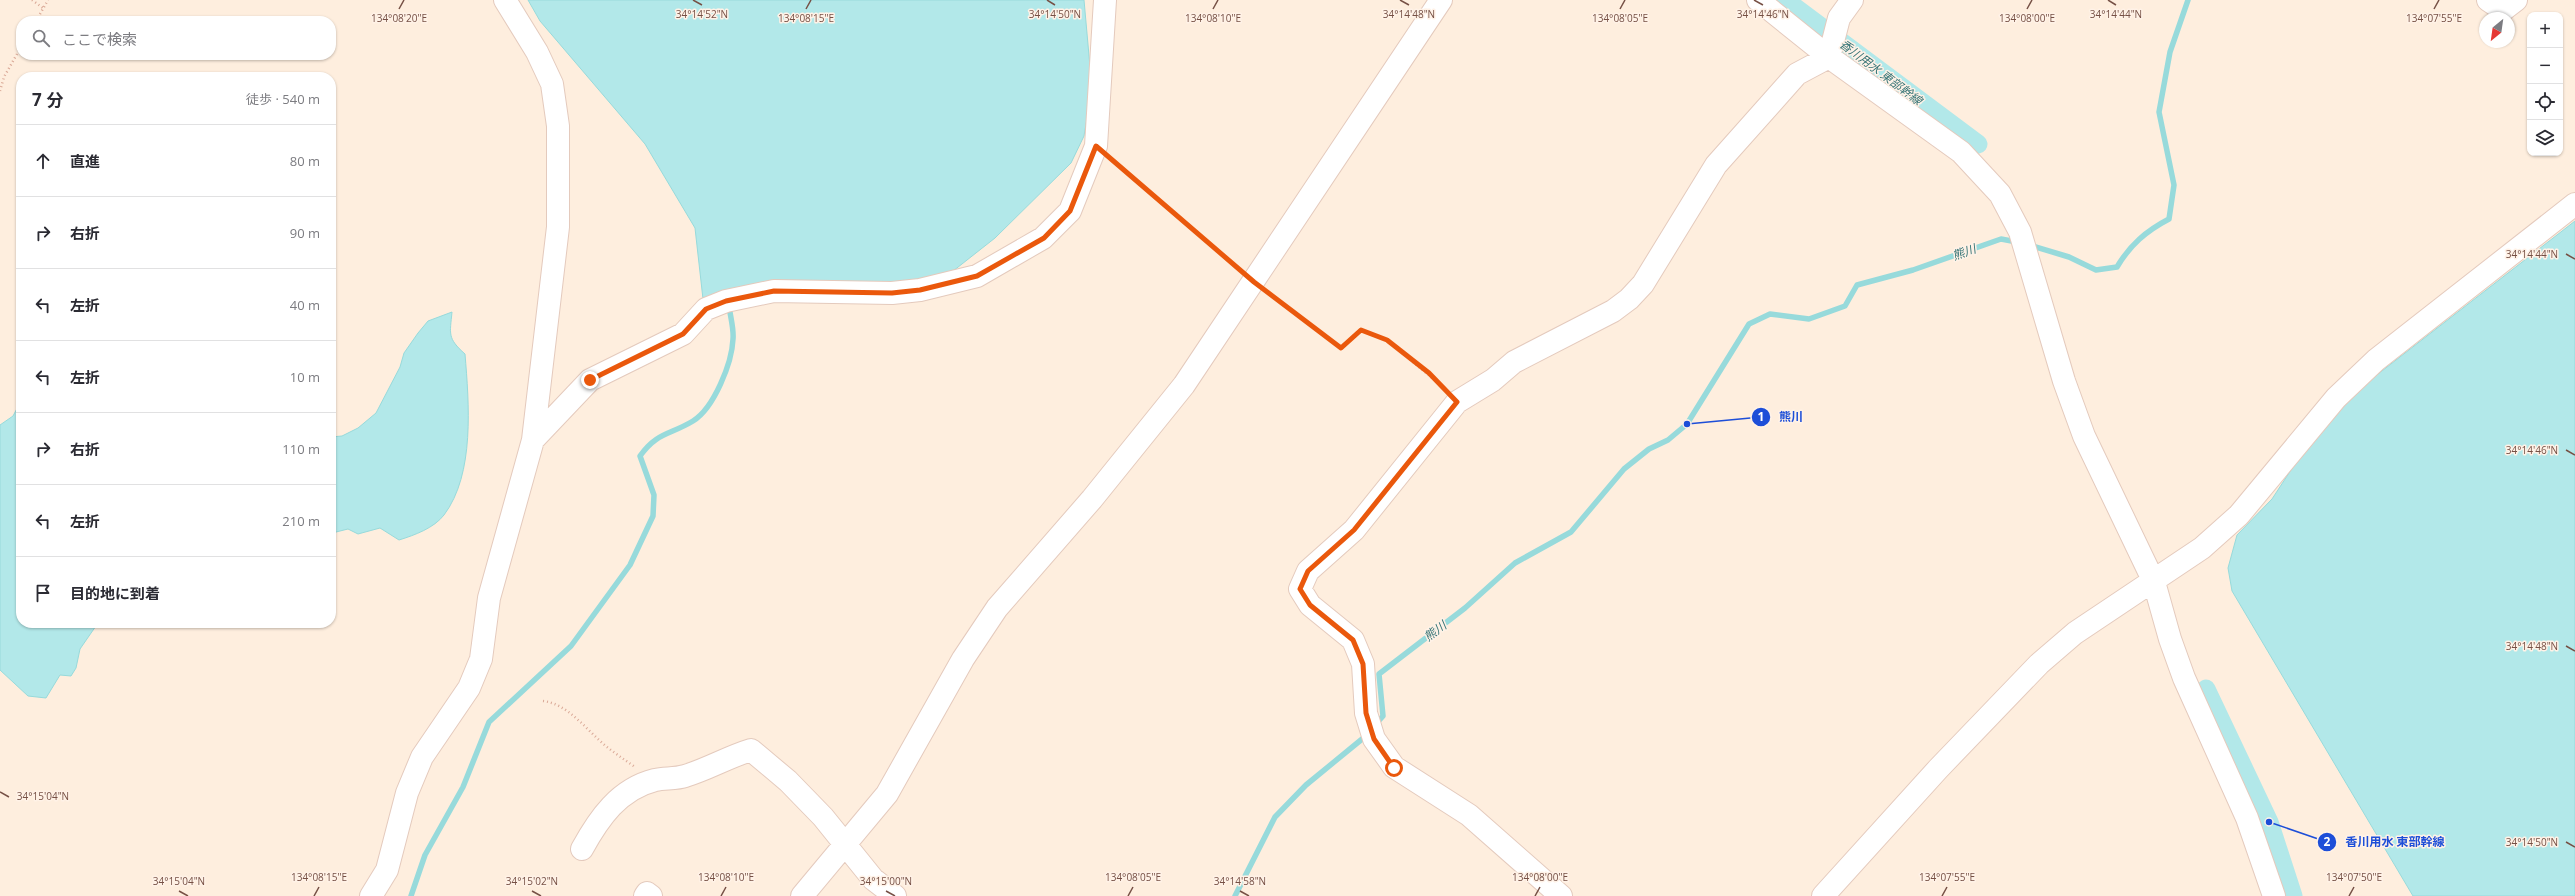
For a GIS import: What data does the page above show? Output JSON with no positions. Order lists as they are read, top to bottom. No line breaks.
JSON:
{"water":["香川用水 東部幹線","熊川"],"places":["熊川","香川用水 東部幹線"],"north":"bottom left","page":{"map_buttons":["+","−"],"search":"ここで検索","heading":["7 分","徒歩 · 540 m"],"list":[["直進","80 m"],["右折","90 m"],["左折","40 m"],["左折","10 m"],["右折","110 m"],["左折","210 m"],"目的地に到着"]},"coordinates":["34°14'50\"N","34°14'48\"N","34°14'52\"N","34°14'46\"N","34°14'44\"N","134°08'20\"E","134°08'15\"E","134°08'10\"E","134°08'05\"E","134°08'00\"E","134°07'55\"E","34°15'04\"N","134°07'50\"E","34°15'02\"N","34°15'00\"N","34°14'58\"N"]}
